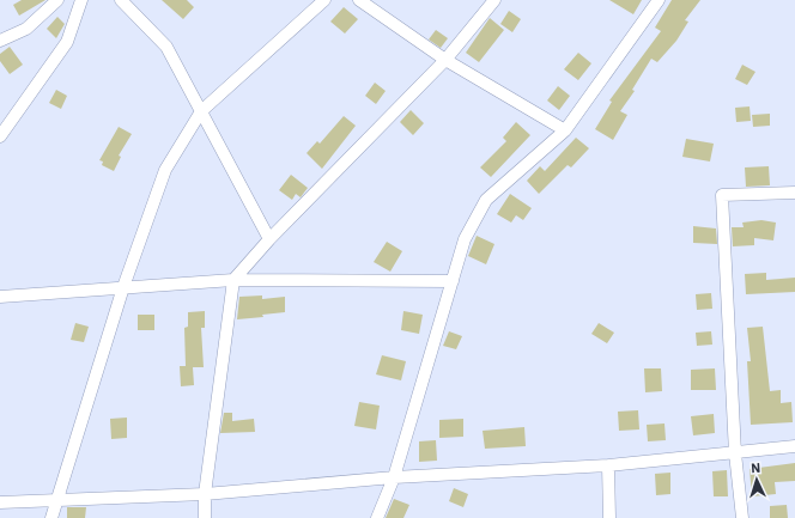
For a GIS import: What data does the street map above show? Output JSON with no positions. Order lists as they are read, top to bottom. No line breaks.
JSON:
{"north":"top"}
